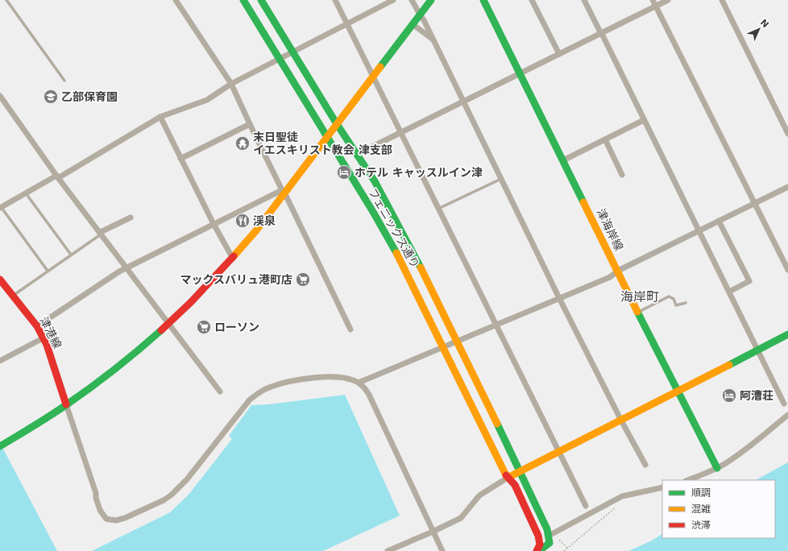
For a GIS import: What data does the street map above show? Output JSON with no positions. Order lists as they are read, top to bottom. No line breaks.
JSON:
{"streets":{"street":["フェニックス通り","津海岸線","津港線"]},"districts":["海岸町"],"places":{"school or university":["乙部保育園"],"temple":["末日聖徒 イエスキリスト教会 津支部"],"hotel":["ホテル キャッスルイン津","阿漕荘"],"restaurant":["渓泉"],"supermarket":["マックスバリュ港町店","ローソン"]},"legend":["順調","混雑","渋滞"],"north":"top right"}
